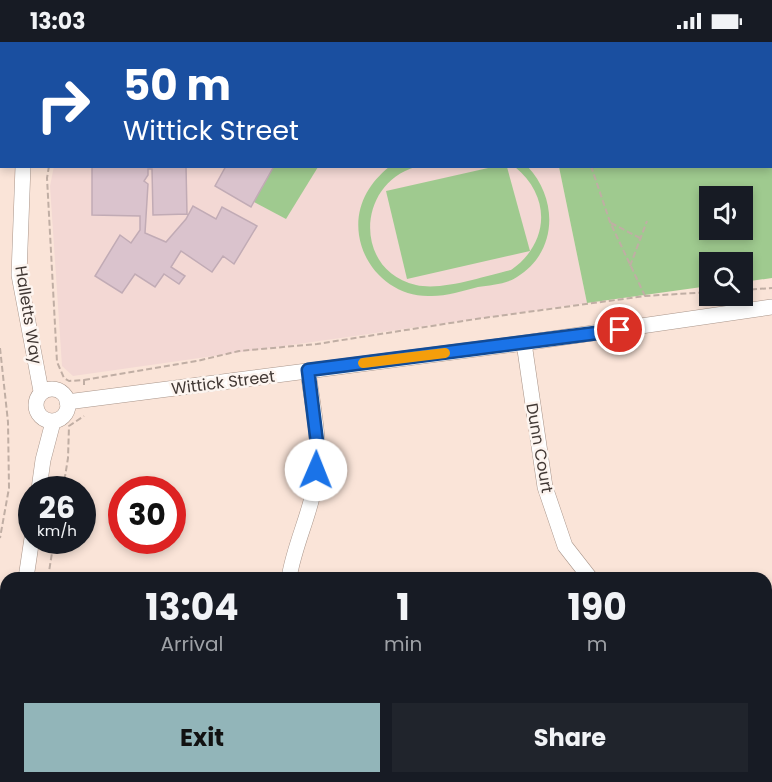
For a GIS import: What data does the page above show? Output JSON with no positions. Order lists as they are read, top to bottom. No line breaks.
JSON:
{"streets":{"street":["Halletts Way","Wittick Street","Dunn Court"]},"crossings":[["Halletts Way","Wittick Street"],["Wittick Street","Dunn Court"]],"page":{"status":"13:03","turn":["50 m","Wittick Street"],"speed":"26 km/h","limit":"30","eta":["13:04","Arrival","1","min","190","m"],"buttons":["Exit","Share"]}}
